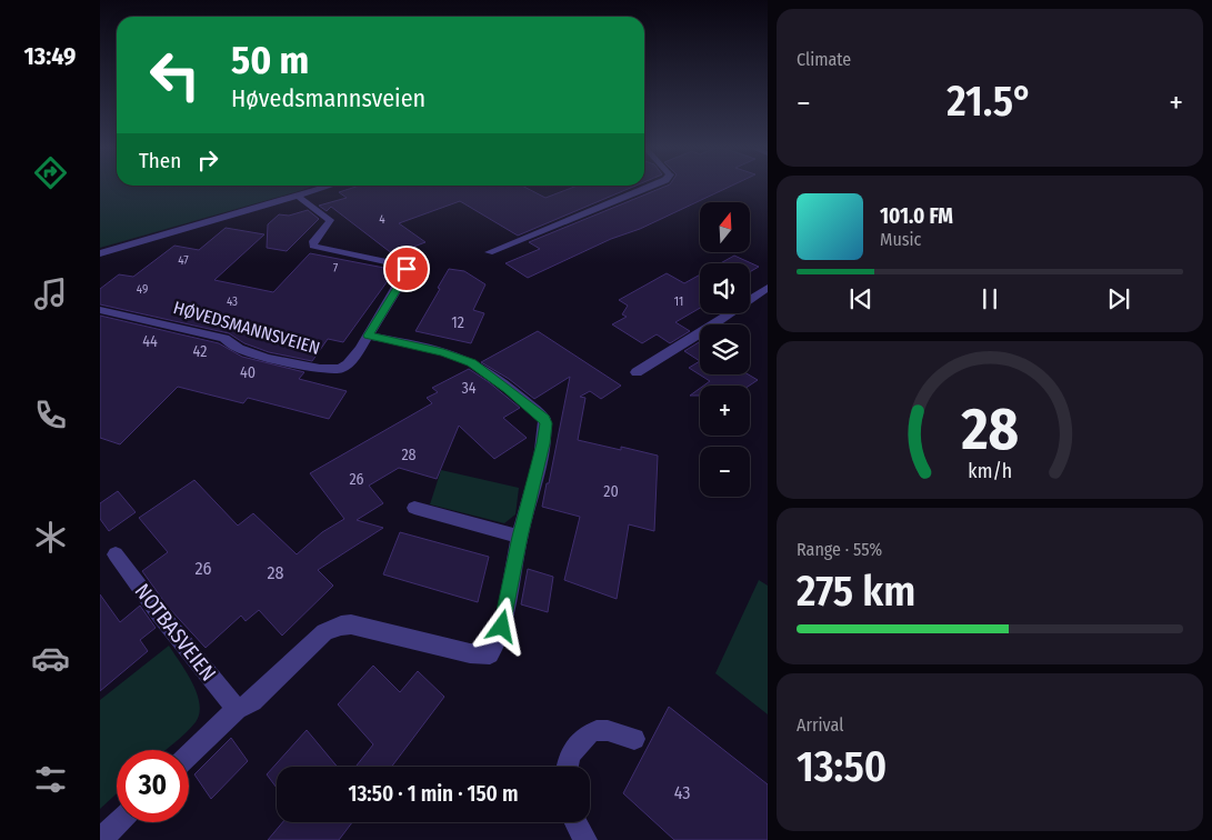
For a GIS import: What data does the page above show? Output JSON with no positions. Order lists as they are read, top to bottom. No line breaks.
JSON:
{"streets":{"street":["HØVEDSMANNSVEIEN","NOTBASVEIEN"]},"house_numbers":["4","47","7","49","43","11","12","44","42","40","34","28","26","20","26","28","43"],"north":"top","page":{"tabs":"13:49","tile":["Climate",["Range · 55%","275 km"],["Arrival","13:50"]],"turn":["50 m","Høvedsmannsveien"],"heat":["−","21.5°","+"],"then":"Then","song":["101.0 FM","Music"],"map_buttons":["+","−"],"limit":"30","trip":"13:50 · 1 min · 150 m","gauge":["28","km/h"]}}
